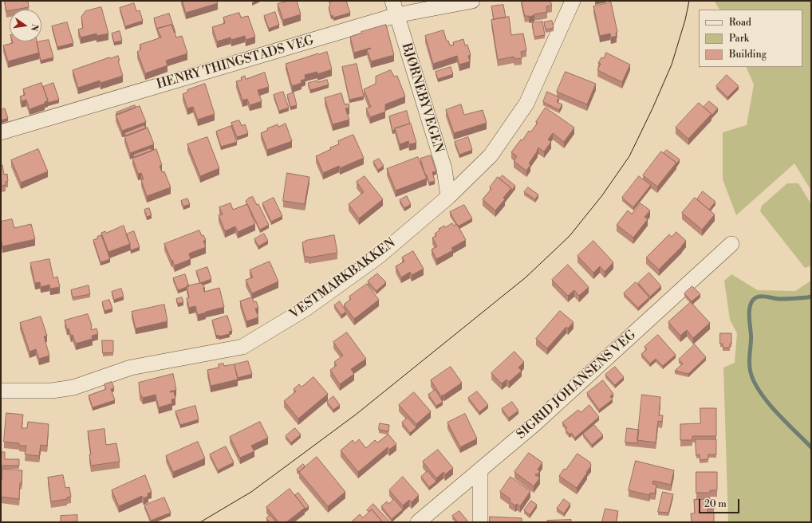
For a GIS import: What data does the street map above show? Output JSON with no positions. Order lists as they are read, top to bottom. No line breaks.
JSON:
{"streets":{"street":["HENRY THINGSTADS VEG","BJØRNEBYVEGEN","VESTMARKBAKKEN","SIGRID JOHANSENS VEG"]},"crossings":[["HENRY THINGSTADS VEG","BJØRNEBYVEGEN"],["BJØRNEBYVEGEN","VESTMARKBAKKEN"]],"legend":["Road","Park","Building"],"scale_bar":"20 m","north":"right"}
